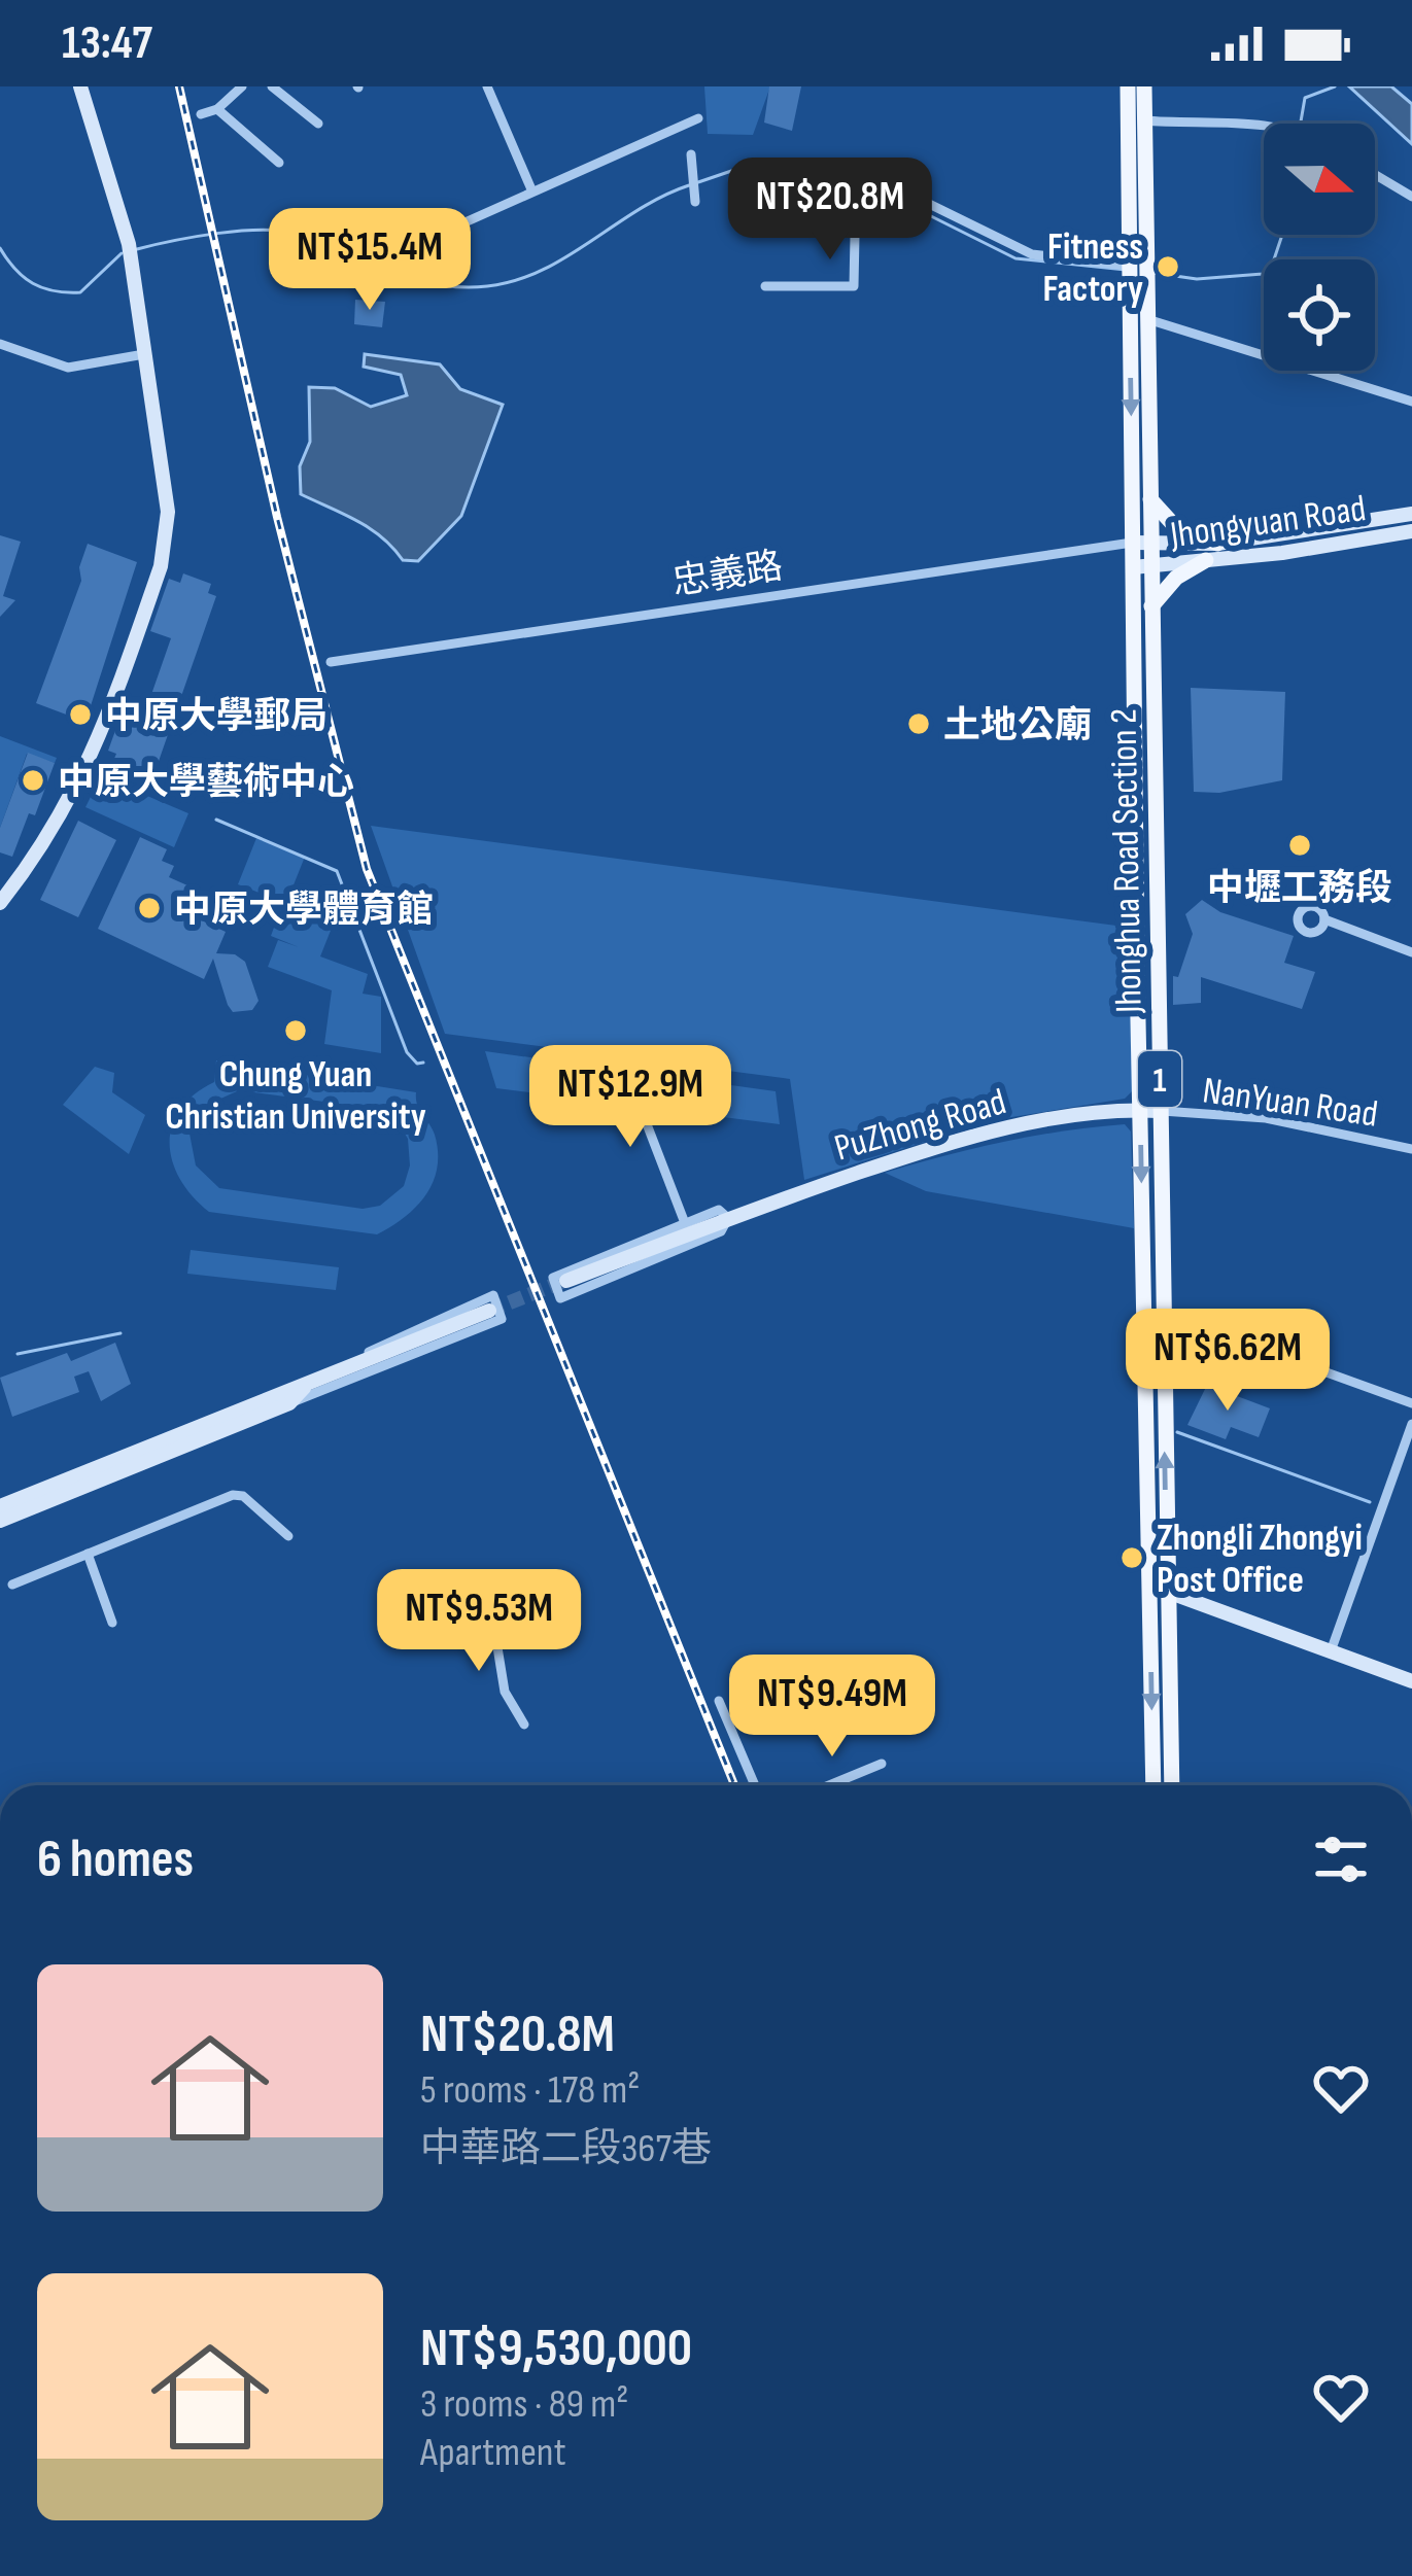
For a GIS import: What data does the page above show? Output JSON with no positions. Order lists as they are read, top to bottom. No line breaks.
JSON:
{"streets":{"main road":["Jhonghua Road Section 2","1"],"street":["Jhongyuan Road","忠義路","NanYuan Road","PuZhong Road"]},"crossings":[["Jhongyuan Road","忠義路"],["Jhongyuan Road","Jhonghua Road Section 2"],["忠義路","Jhonghua Road Section 2"],["Jhonghua Road Section 2","1"],["Jhonghua Road Section 2","NanYuan Road"],["Jhonghua Road Section 2","PuZhong Road"],["NanYuan Road","PuZhong Road"]],"places":["Fitness Factory","中原大學郵局","土地公廟","中原大學藝術中心","中壢工務段","中原大學體育館","Chung Yuan Christian University","Zhongli Zhongyi Post Office"],"north":"right","page":{"status":"13:47","price":["NT$20.8M","NT$15.4M","NT$12.9M","NT$6.62M","NT$9.53M","NT$9.49M"],"heading":"6 homes","list":[{"name":"NT$20.8M","note":"5 rooms · 178 m² · 中華路二段367巷"},{"name":"NT$9,530,000","note":"3 rooms · 89 m² · Apartment"}]}}
